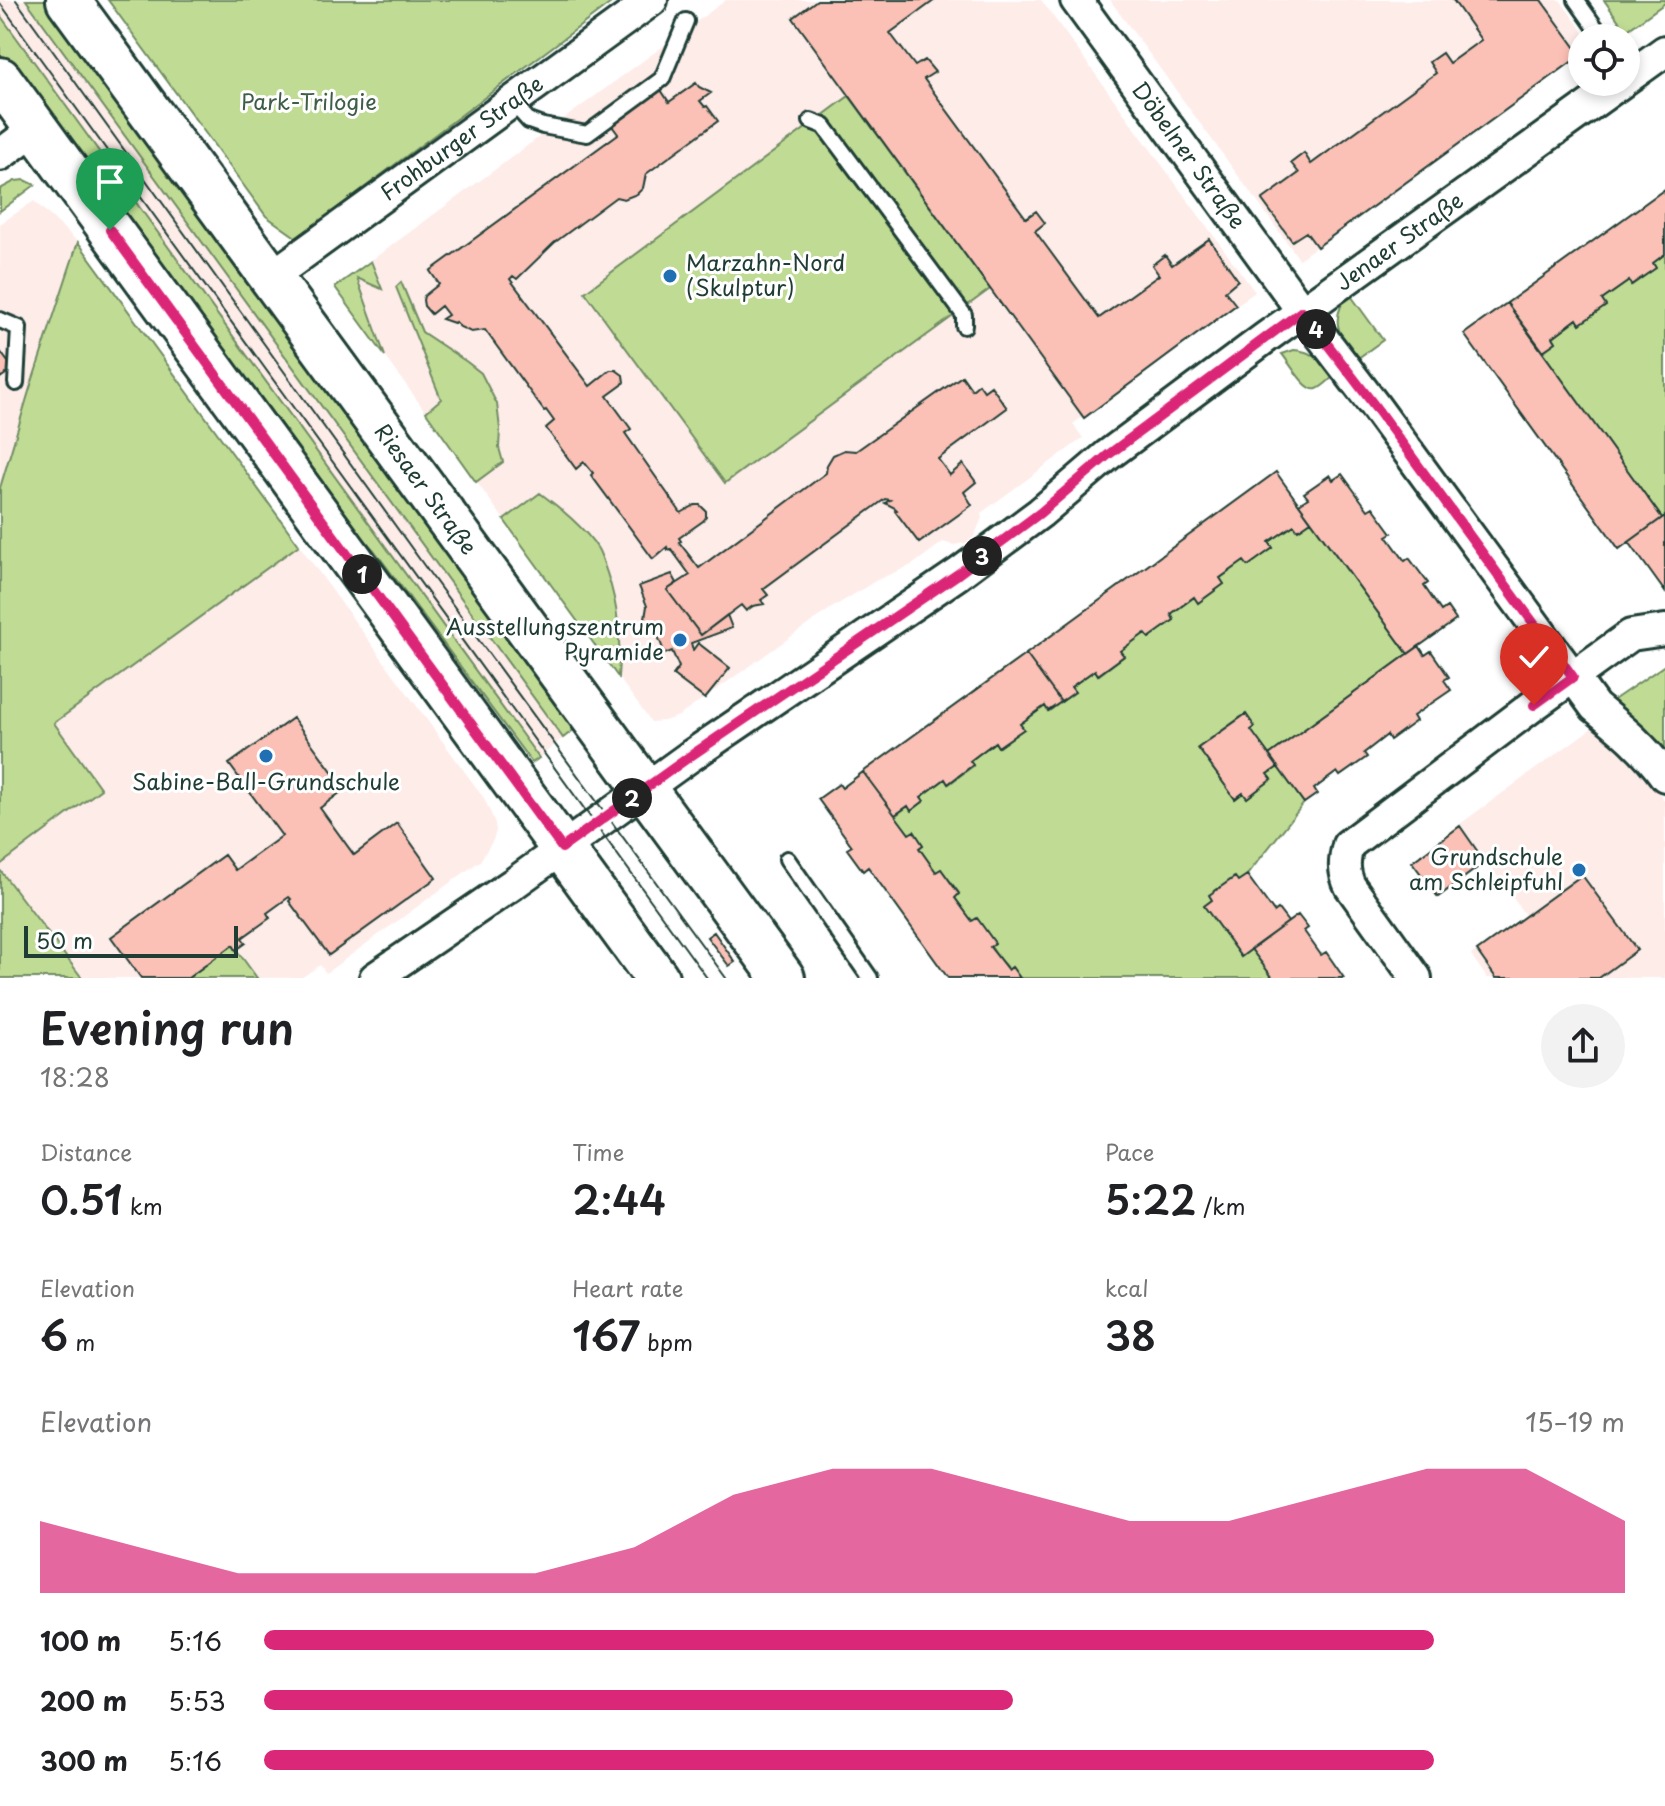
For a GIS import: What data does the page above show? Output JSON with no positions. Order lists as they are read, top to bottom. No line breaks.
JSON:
{"streets":{"main road":["Riesaer Straße"],"street":["Frohburger Straße","Döbelner Straße","Jenaer Straße"]},"crossings":[["Frohburger Straße","Riesaer Straße"],["Döbelner Straße","Jenaer Straße"],["Jenaer Straße","Riesaer Straße"]],"parks":["Park-Trilogie"],"places":["Marzahn-Nord (Skulptur)","Ausstellungszentrum Pyramide","Sabine-Ball-Grundschule","Grundschule am Schleipfuhl"],"scale_bar":"50 m","page":{"pins":["4","3","1","2"],"scale":"50 m","heading":["Evening run","18:28"],"stats":[["Distance","0.51 km"],["Time","2:44"],["Pace","5:22 /km"],["Elevation","6 m"],["Heart rate","167 bpm"],["kcal","38"]],"chart":["Elevation","15–19 m"],"list":[{"name":"100 m","note":"5:16"},{"name":"200 m","note":"5:53"},{"name":"300 m","note":"5:16"}]}}
